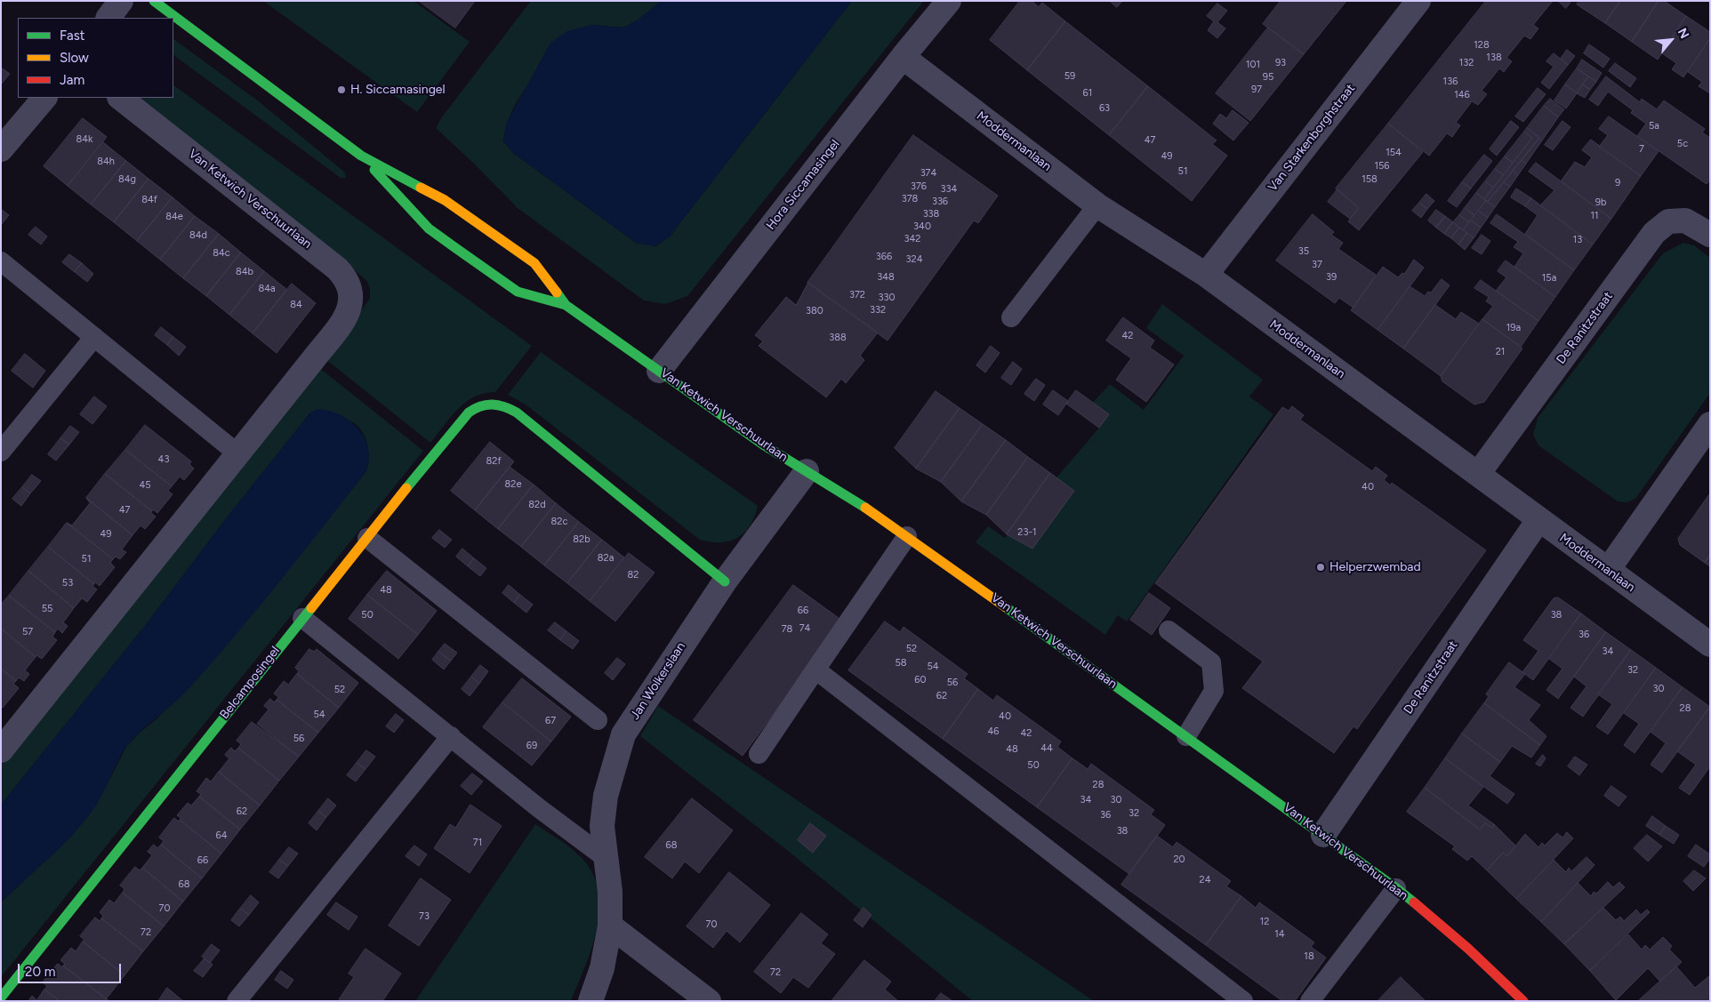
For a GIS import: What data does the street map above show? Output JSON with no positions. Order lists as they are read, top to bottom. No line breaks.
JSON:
{"streets":{"main road":["Van Ketwich Verschuurlaan","Belcamposingel"],"street":["Van Starkenborghstraat","Moddermanlaan","Hora Siccamasingel","De Ranitzstraat","Jan Wolkerslaan"]},"crossings":[["Van Starkenborghstraat","Moddermanlaan"],["Moddermanlaan","Hora Siccamasingel"],["Moddermanlaan","De Ranitzstraat"],["Hora Siccamasingel","Van Ketwich Verschuurlaan"],["Van Ketwich Verschuurlaan","De Ranitzstraat"],["Van Ketwich Verschuurlaan","Jan Wolkerslaan"],["Jan Wolkerslaan","Belcamposingel"]],"places":["H. Siccamasingel","Helperzwembad"],"house_numbers":["128","138","93","132","101","59","95","136","97","61","146","63","5a","84k","47","5c","7","154","49","84h","156","51","374","84g","158","9","376","334","378","84f","336","9b","338","11","84e","340","84d","342","13","35","84c","366","324","37","84b","348","39","15a","84a","372","330","84","332","380","19a","42","388","21","43","82f","82e","45","40","82d","47","82c","23-1","49","82b","82a","51","82","53","48","55","66","50","38","74","78","57","36","52","34","58","54","32","60","56","30","52","62","28","54","40","67","46","42","56","69","44","48","50","28","34","30","62","32","36","38","64","71","68","20","66","24","68","70","73","12","70","72","14","18","72"],"legend":["Fast","Slow","Jam"],"scale_bar":"20 m","north":"top right"}
